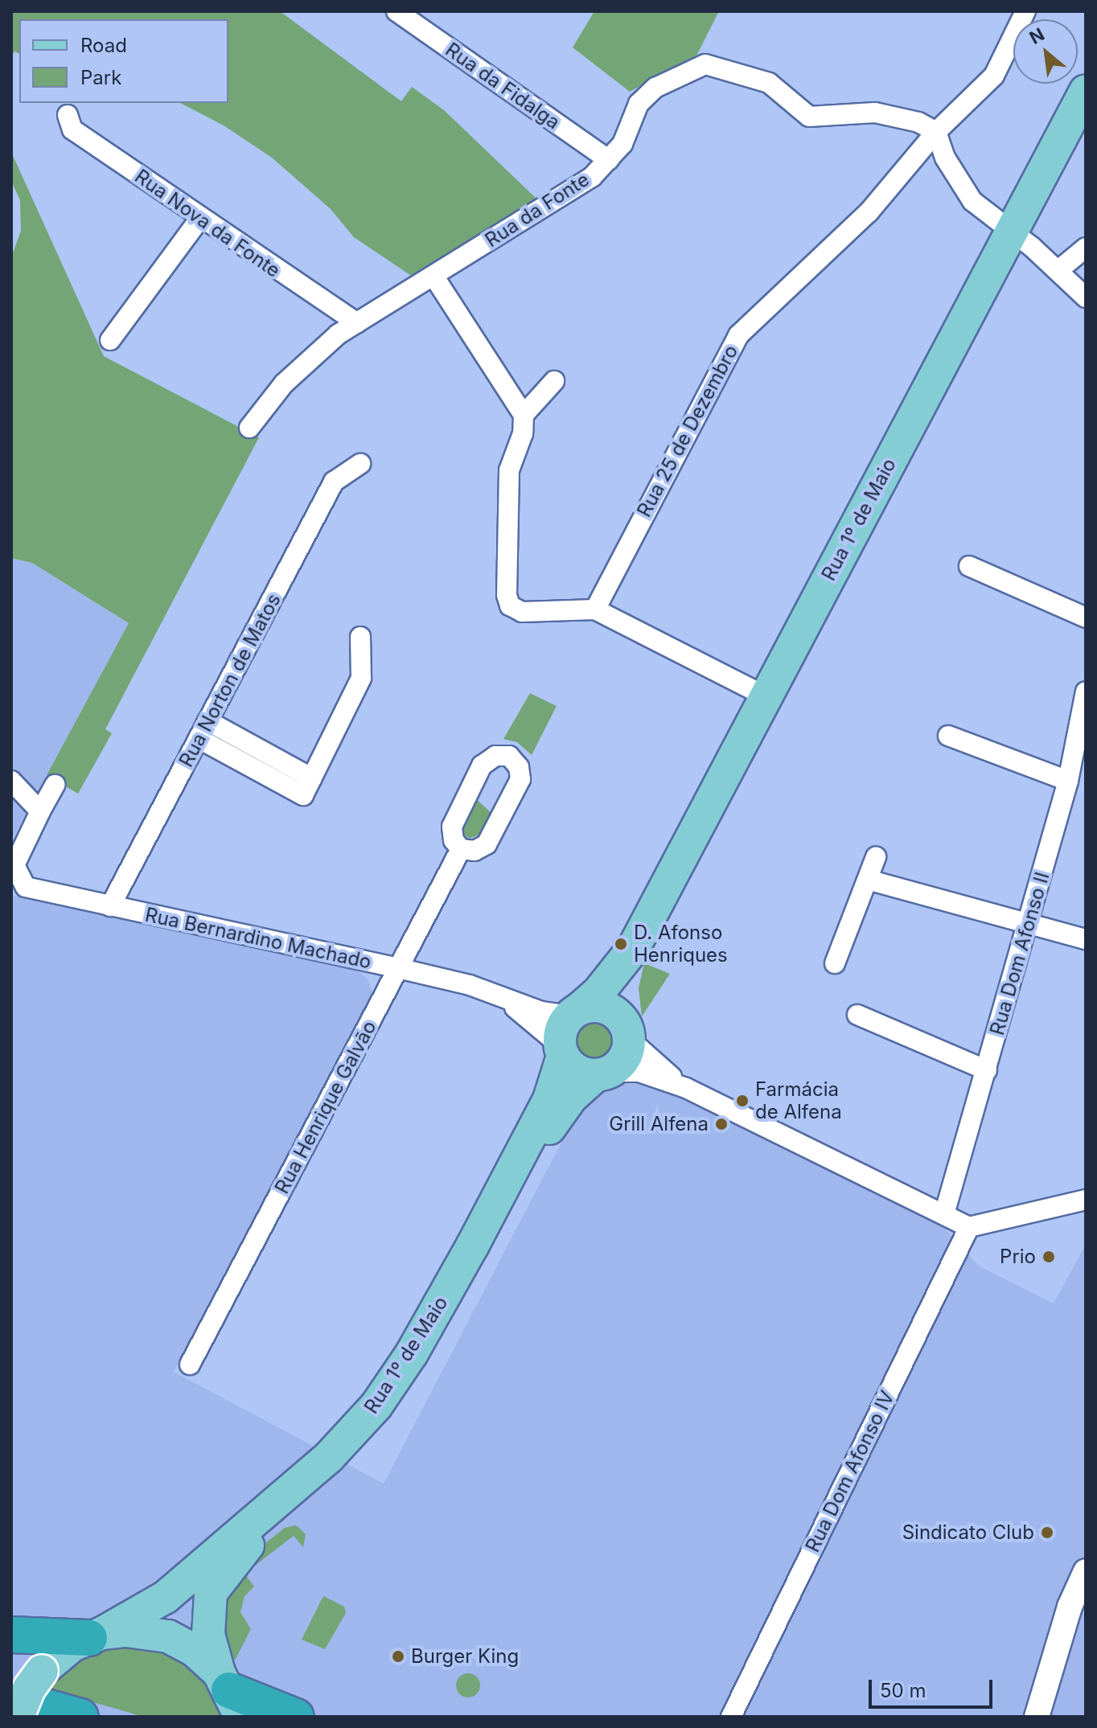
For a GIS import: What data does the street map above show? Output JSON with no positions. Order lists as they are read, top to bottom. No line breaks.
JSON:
{"streets":{"main road":["Rua 1º de Maio"],"street":["Rua da Fidalga","Rua da Fonte","Rua Nova da Fonte","Rua 25 de Dezembro","Rua Norton de Matos","Rua Bernardino Machado","Rua Dom Afonso II","Rua Henrique Galvão","Rua Dom Afonso IV"]},"crossings":[["Rua da Fidalga","Rua da Fonte"],["Rua da Fonte","Rua Nova da Fonte"],["Rua da Fonte","Rua 25 de Dezembro"],["Rua 1º de Maio","Rua Bernardino Machado"],["Rua Norton de Matos","Rua Bernardino Machado"],["Rua Bernardino Machado","Rua Henrique Galvão"]],"places":["D. Afonso Henriques","Farmácia de Alfena","Grill Alfena","Prio","Sindicato Club","Burger King"],"legend":["Road","Park"],"scale_bar":"50 m","north":"top left"}
